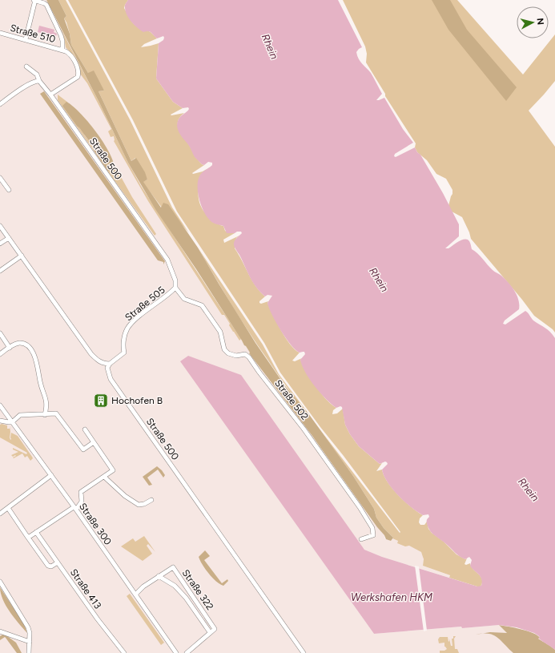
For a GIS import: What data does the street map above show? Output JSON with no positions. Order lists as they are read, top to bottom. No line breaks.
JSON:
{"streets":{"street":["Straße 510","Straße 500","Straße 505","Straße 502","Straße 300","Straße 413","Straße 322"]},"crossings":[["Straße 500","Straße 505"],["Straße 500","Straße 502"],["Straße 505","Straße 502"],["Straße 300","Straße 322"]],"water":["Rhein","Werkshafen HKM"],"places":{"building":["Hochofen B"]},"north":"right"}
